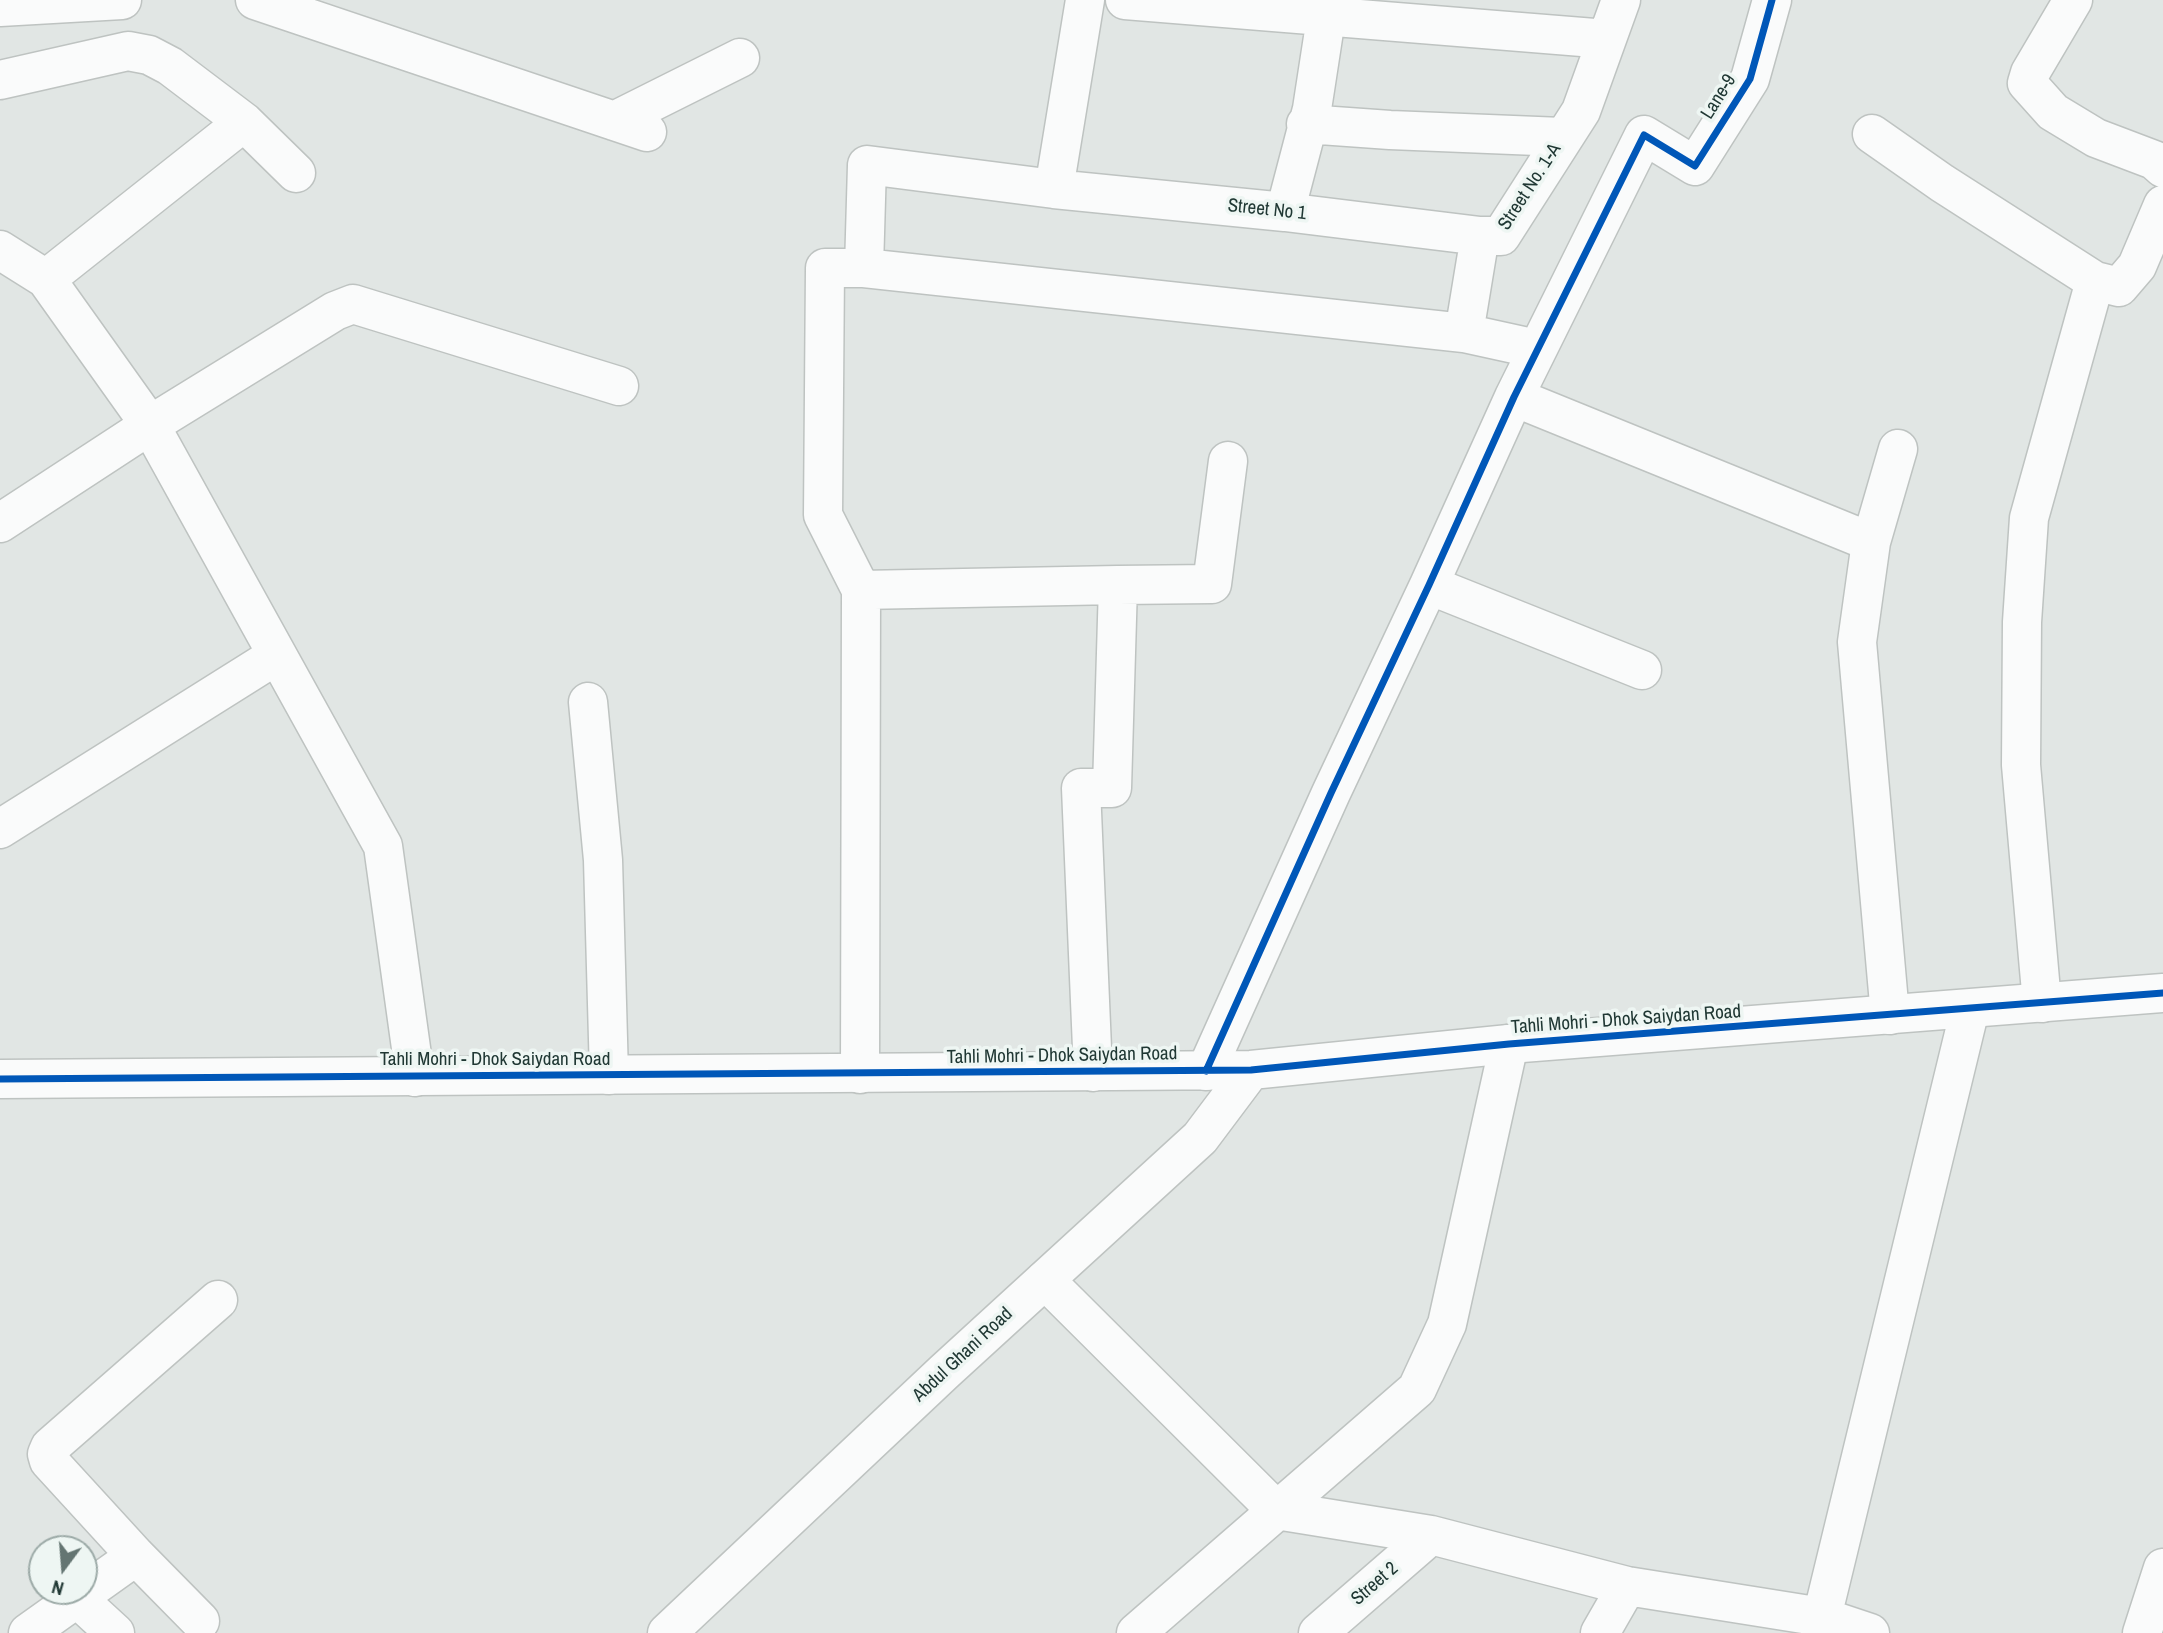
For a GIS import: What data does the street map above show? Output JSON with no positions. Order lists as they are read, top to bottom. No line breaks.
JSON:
{"streets":{"street":["Lane-9","Street No. 1-A","Street No 1","Tahli Mohri - Dhok Saiydan Road","Abdul Ghani Road","Street 2"]},"crossings":[["Street No. 1-A","Street No 1"],["Tahli Mohri - Dhok Saiydan Road","Abdul Ghani Road"]],"north":"bottom"}
